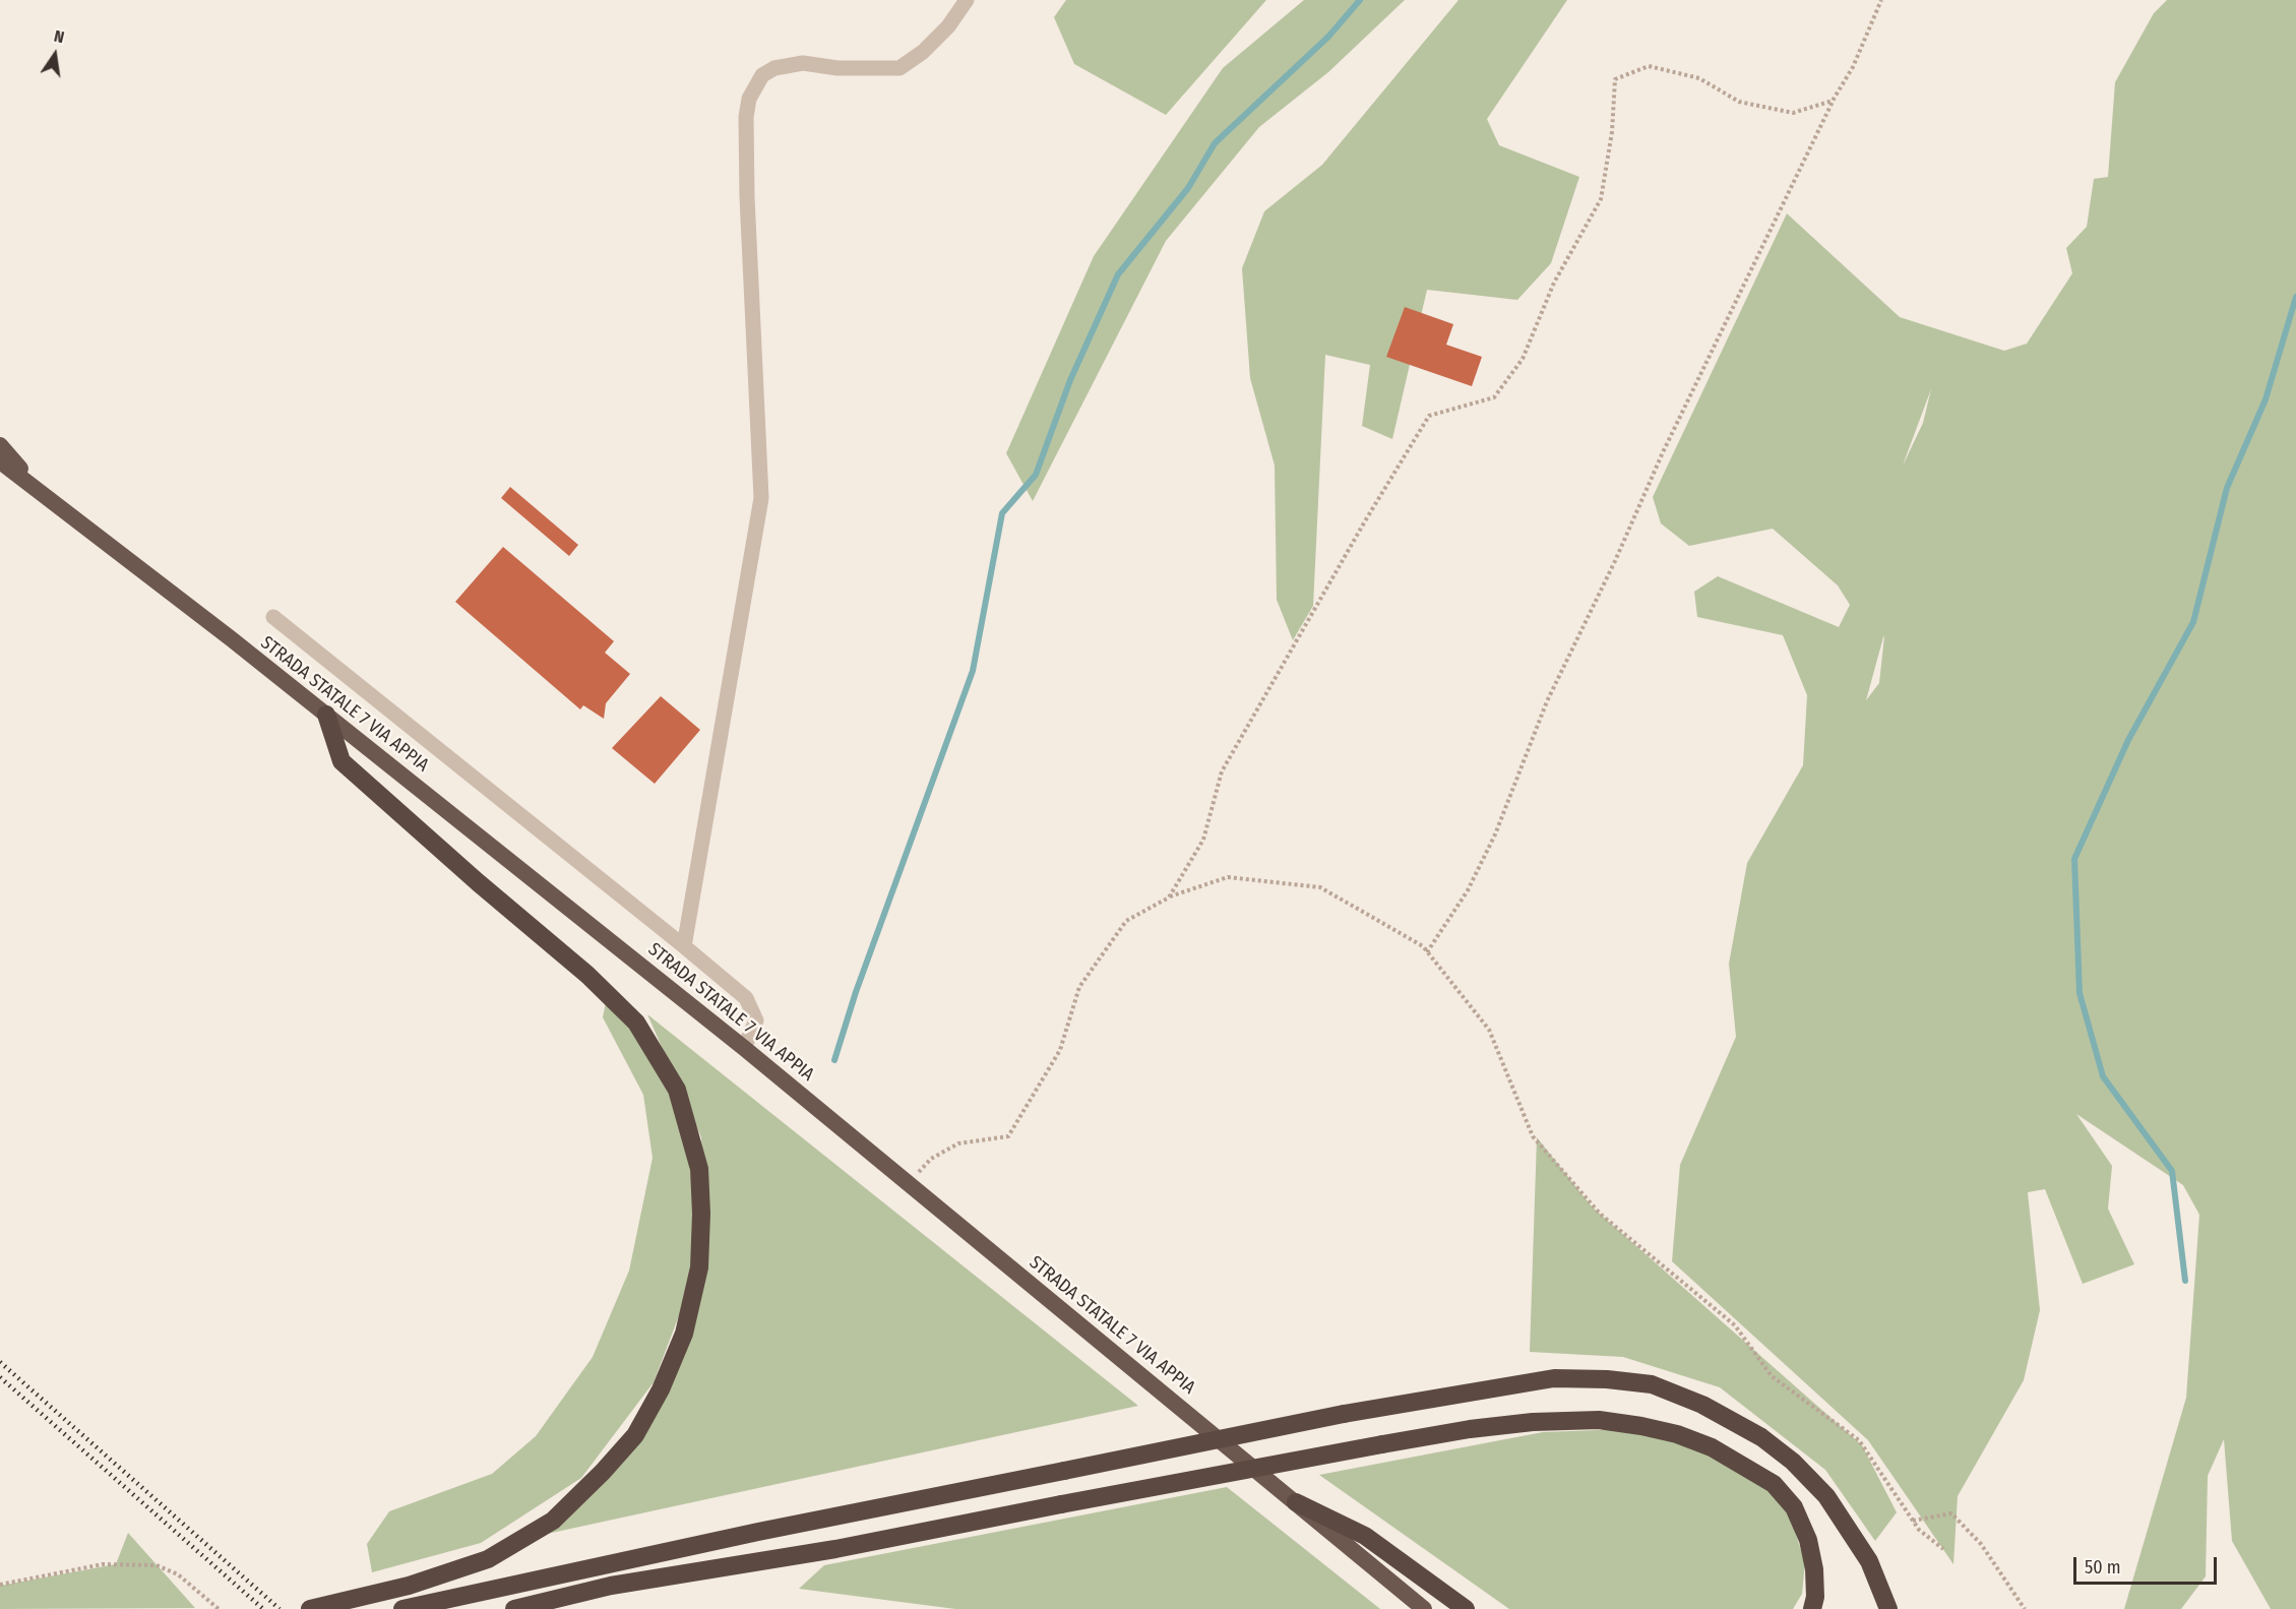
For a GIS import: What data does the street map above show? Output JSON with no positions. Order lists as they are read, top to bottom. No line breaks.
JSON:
{"streets":{"highway":["STRADA STATALE 7 VIA APPIA"]},"scale_bar":"50 m","north":"top"}
